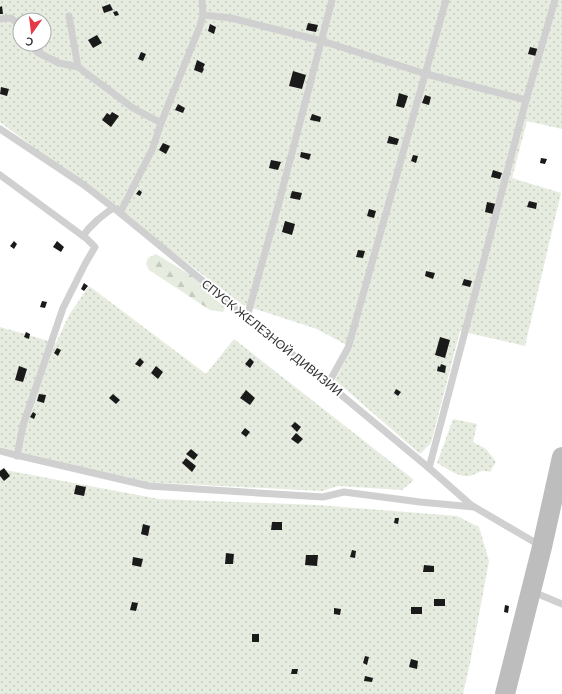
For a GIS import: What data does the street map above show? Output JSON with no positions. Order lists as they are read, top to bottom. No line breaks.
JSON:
{"streets":{"lane":["СПУСК ЖЕЛЕЗНОЙ ДИВИЗИИ"]},"north":"bottom"}
